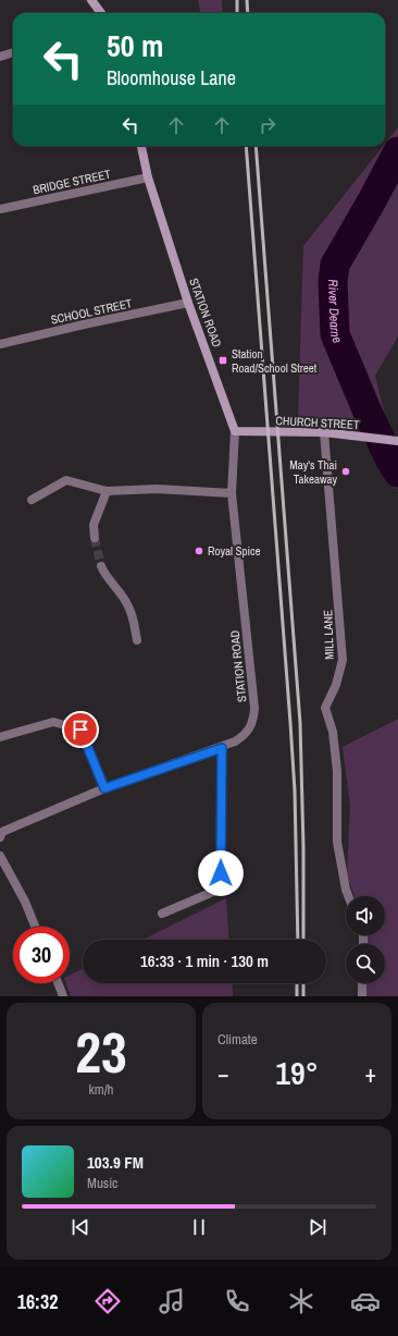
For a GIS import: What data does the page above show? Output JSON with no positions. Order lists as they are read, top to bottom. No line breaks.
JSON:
{"streets":{"main road":["STATION ROAD","CHURCH STREET"],"street":["BRIDGE STREET","SCHOOL STREET","MILL LANE"]},"crossings":[["BRIDGE STREET","STATION ROAD"],["SCHOOL STREET","STATION ROAD"],["STATION ROAD","CHURCH STREET"],["CHURCH STREET","MILL LANE"]],"water":["River Dearne"],"places":{"transit":["Station Road/School Street"],"other":["May's Thai Takeaway","Royal Spice"]},"page":{"turn":["50 m","Bloomhouse Lane"],"limit":"30","trip":"16:33 · 1 min · 130 m","tile":[["23","km/h"],"Climate"],"heat":["−","19°","+"],"song":["103.9 FM","Music"],"tabs":"16:32"}}
